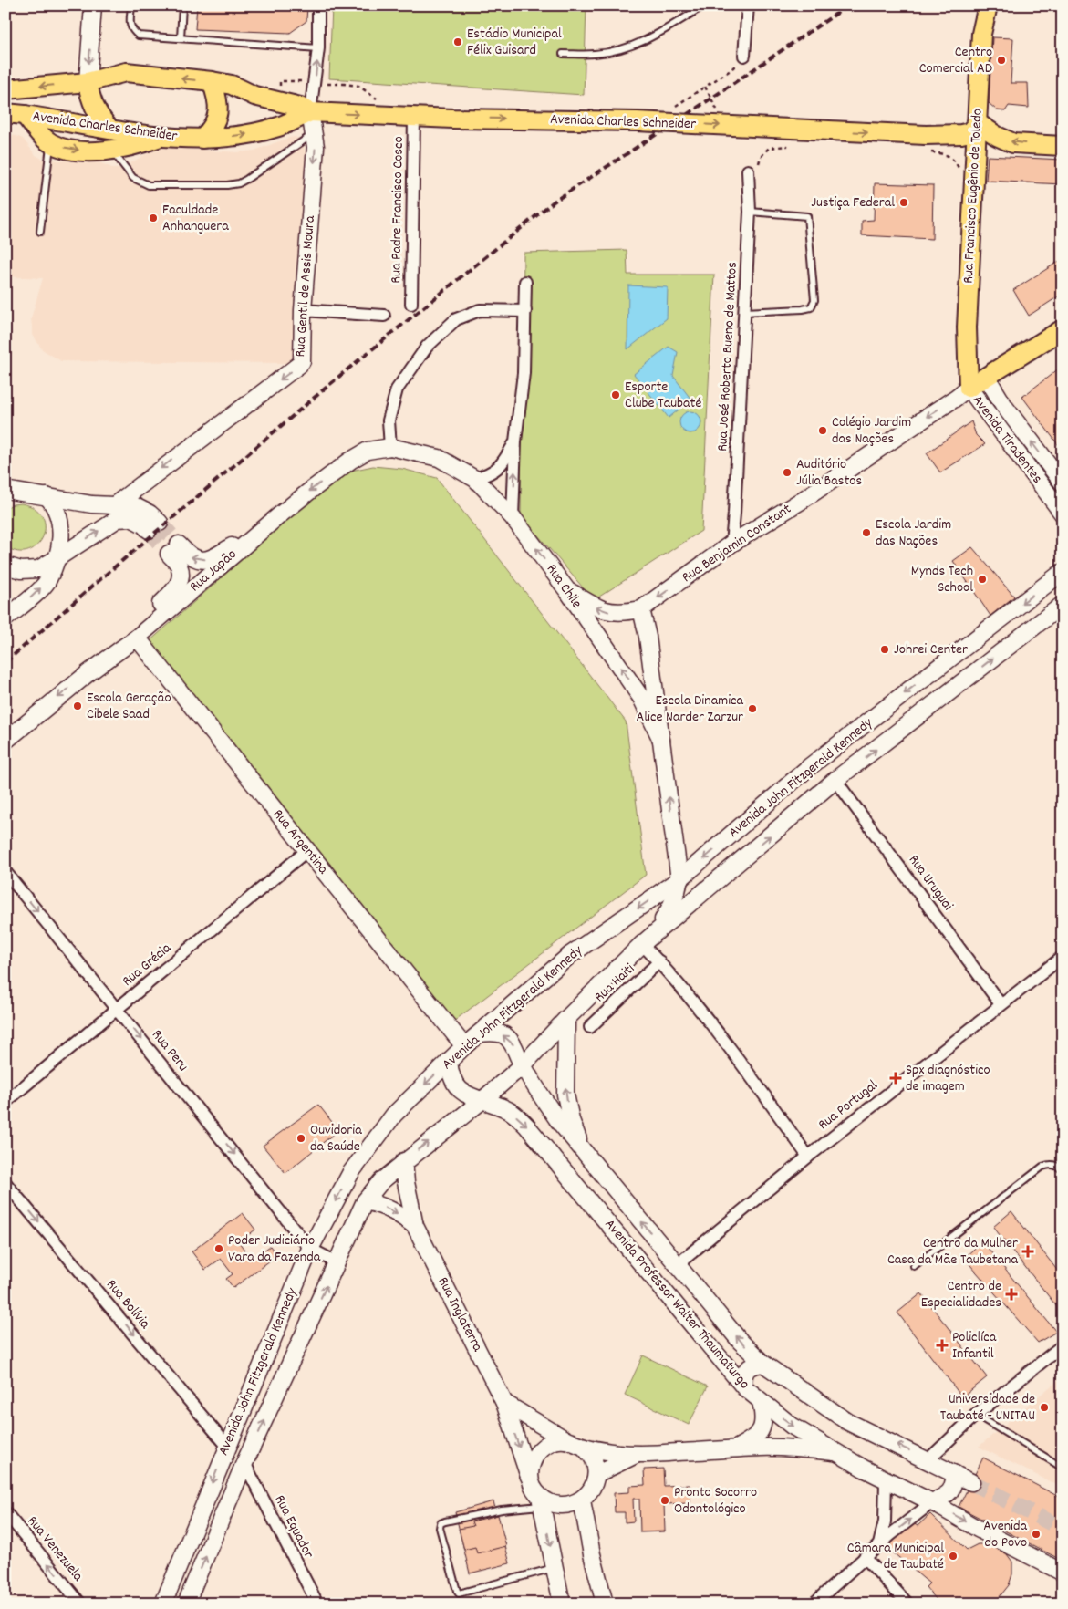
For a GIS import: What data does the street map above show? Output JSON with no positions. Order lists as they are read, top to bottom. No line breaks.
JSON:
{"streets":{"main road":["Avenida Charles Schneider","Rua Francisco Eugênio de Toledo","Rua Gentil de Assis Moura","Avenida Tiradentes","Rua Benjamin Constant","Rua Japão","Rua Chile","Avenida John Fitzgerald Kennedy","Rua Argentina","Avenida Professor Walter Thaumaturgo","Rua Inglaterra"],"street":["Rua Padre Francisco Cosco","Rua José Roberto Bueno de Mattos","Rua Uruguai","Rua Grécia","Rua Haiti","Rua Peru","Rua Portugal","Rua Bolívia","Rua Equador","Rua Venezuela"]},"crossings":[["Avenida Charles Schneider","Rua Francisco Eugênio de Toledo"],["Avenida Charles Schneider","Rua Padre Francisco Cosco"],["Avenida Charles Schneider","Rua Gentil de Assis Moura"],["Rua Francisco Eugênio de Toledo","Avenida Tiradentes"],["Rua Francisco Eugênio de Toledo","Rua Benjamin Constant"],["Rua José Roberto Bueno de Mattos","Rua Benjamin Constant"],["Avenida Tiradentes","Rua Benjamin Constant"],["Rua Benjamin Constant","Rua Chile"],["Rua Japão","Rua Chile"],["Rua Japão","Rua Argentina"],["Rua Chile","Avenida John Fitzgerald Kennedy"],["Avenida John Fitzgerald Kennedy","Rua Argentina"],["Avenida John Fitzgerald Kennedy","Rua Uruguai"],["Avenida John Fitzgerald Kennedy","Rua Peru"],["Avenida John Fitzgerald Kennedy","Rua Bolívia"],["Avenida John Fitzgerald Kennedy","Avenida Professor Walter Thaumaturgo"],["Avenida John Fitzgerald Kennedy","Rua Equador"],["Rua Argentina","Rua Grécia"],["Rua Argentina","Avenida Professor Walter Thaumaturgo"],["Rua Uruguai","Rua Portugal"],["Rua Grécia","Rua Peru"],["Rua Portugal","Avenida Professor Walter Thaumaturgo"]],"one_way":["Rua Gentil de Assis Moura","Rua Benjamin Constant","Rua Japão","Rua Peru","Rua Bolívia","Rua Venezuela"],"places":{"other":["Estádio Municipal Félix Guisard","Centro Comercial AD","Justiça Federal","Faculdade Anhanguera","Esporte Clube Taubaté","Colégio Jardim das Nações","Auditório Júlia Bastos","Escola Jardim das Nações","Mynds Tech School","Johrei Center","Escola Geração Cibele Saad","Escola Dinamica Alice Narder Zarzur","Ouvidoria da Saúde","Poder Judiciário Vara da Fazenda","Universidade de Taubaté - UNITAU","Pronto Socorro Odontológico","Avenida do Povo","Câmara Municipal de Taubaté"],"health":["Spx diagnóstico de imagem","Centro da Mulher Casa da Mãe Taubetana","Centro de Especialidades","Policlíca Infantil"]}}
